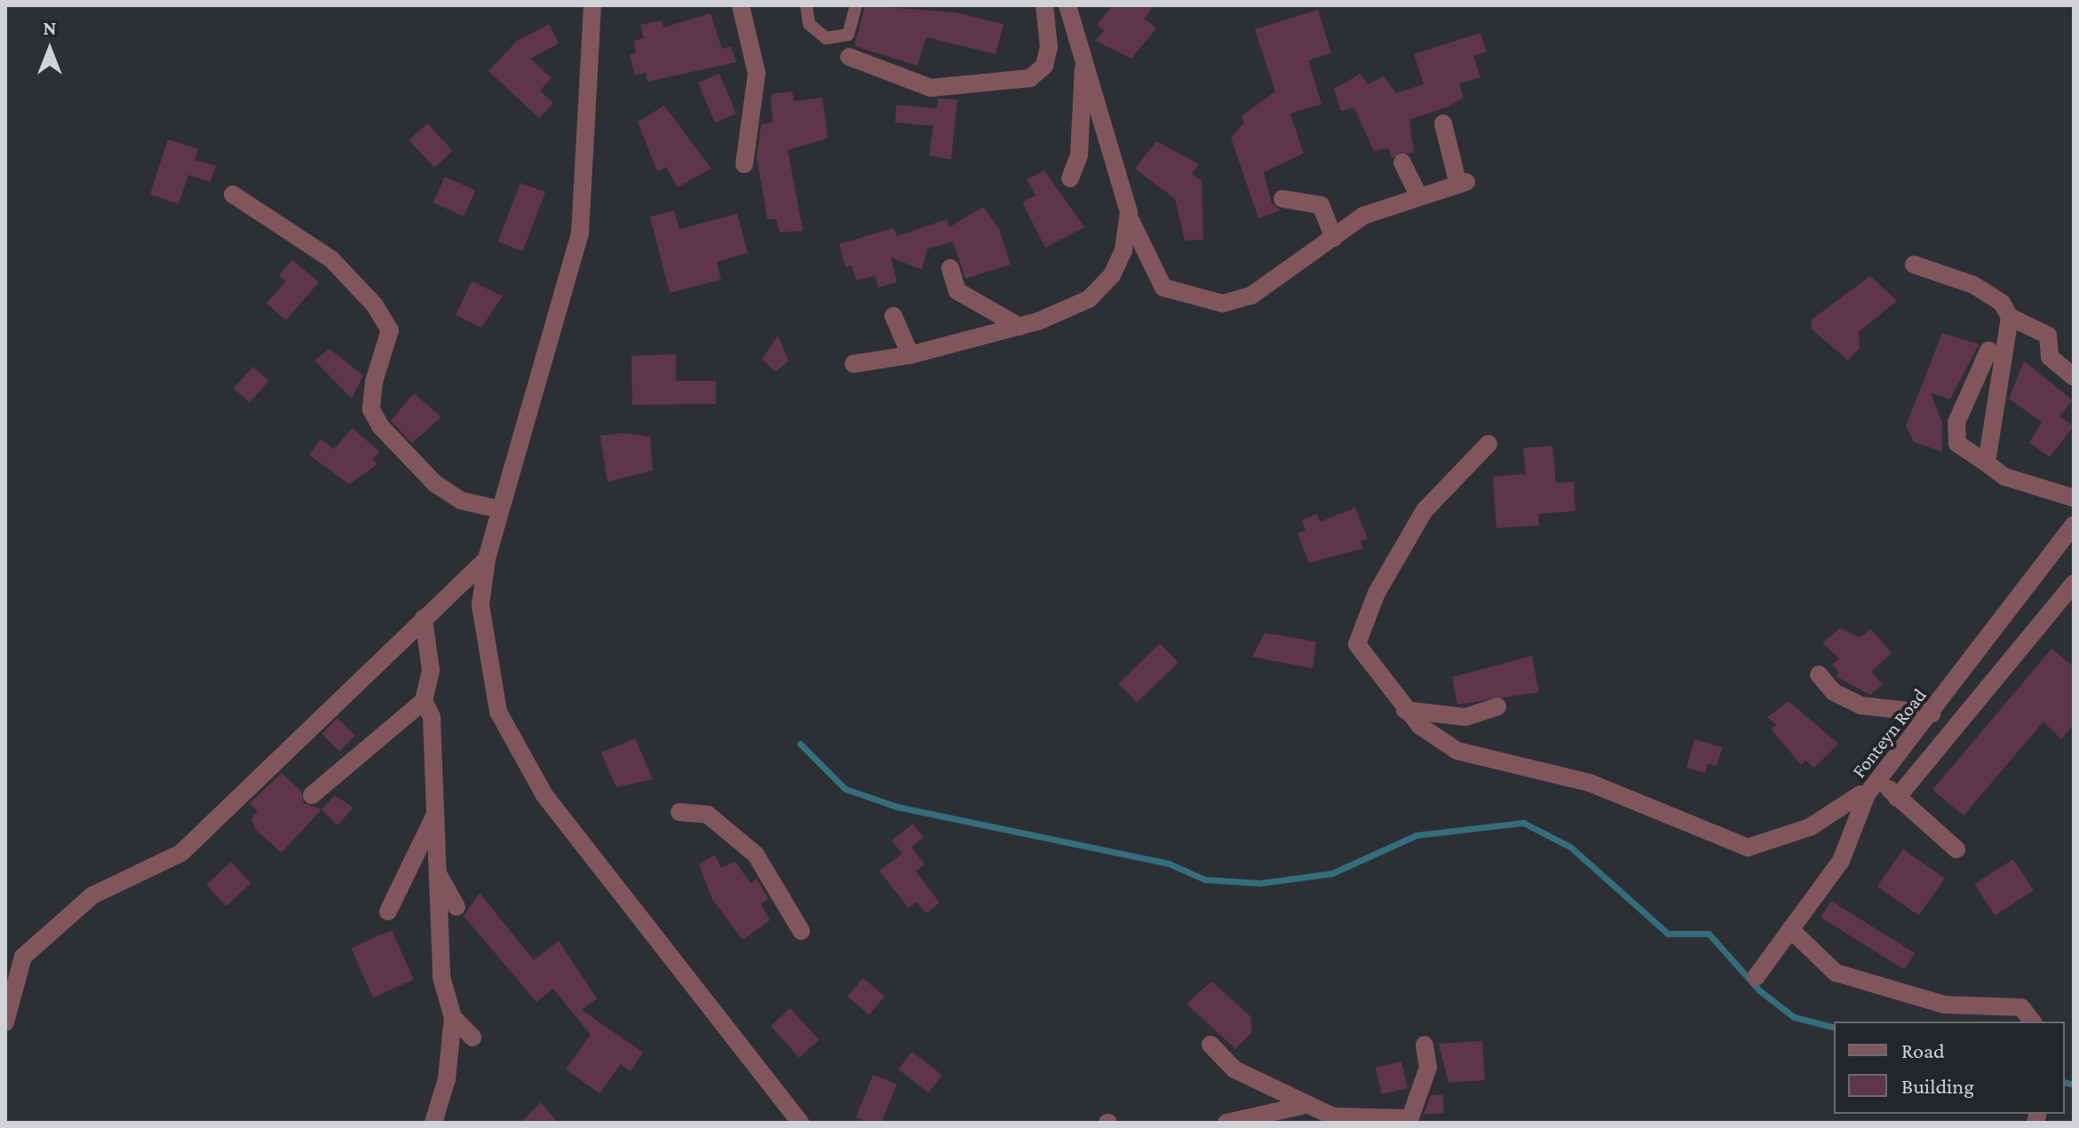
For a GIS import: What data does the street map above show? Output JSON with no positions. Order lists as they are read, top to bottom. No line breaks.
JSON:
{"streets":{"street":["Fonteyn Road"]},"legend":["Road","Building"],"north":"top"}
